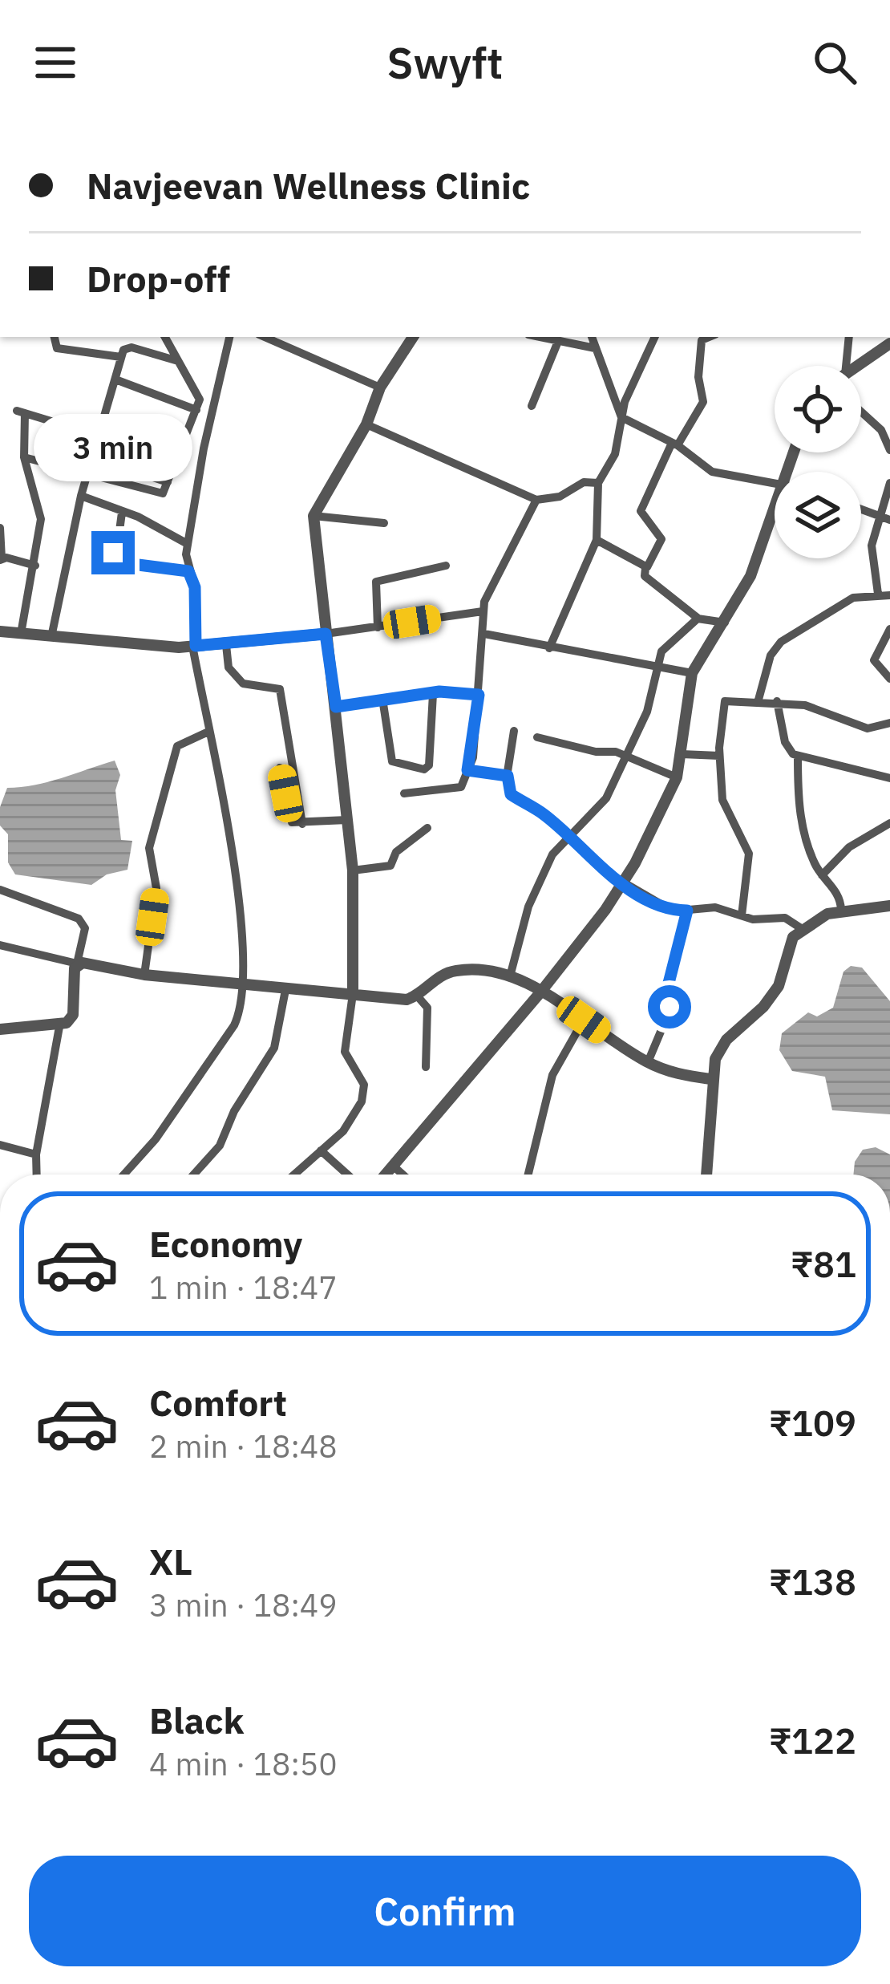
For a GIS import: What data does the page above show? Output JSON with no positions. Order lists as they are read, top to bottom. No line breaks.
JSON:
{"page":{"header":"Swyft","banner":["Navjeevan Wellness Clinic","Drop-off"],"bubble":"3 min","list":[{"name":"Economy","note":"1 min · 18:47","value":"₹81"},{"name":"Comfort","note":"2 min · 18:48","value":"₹109"},{"name":"XL","note":"3 min · 18:49","value":"₹138"},{"name":"Black","note":"4 min · 18:50","value":"₹122"}],"buttons":"Confirm"}}
